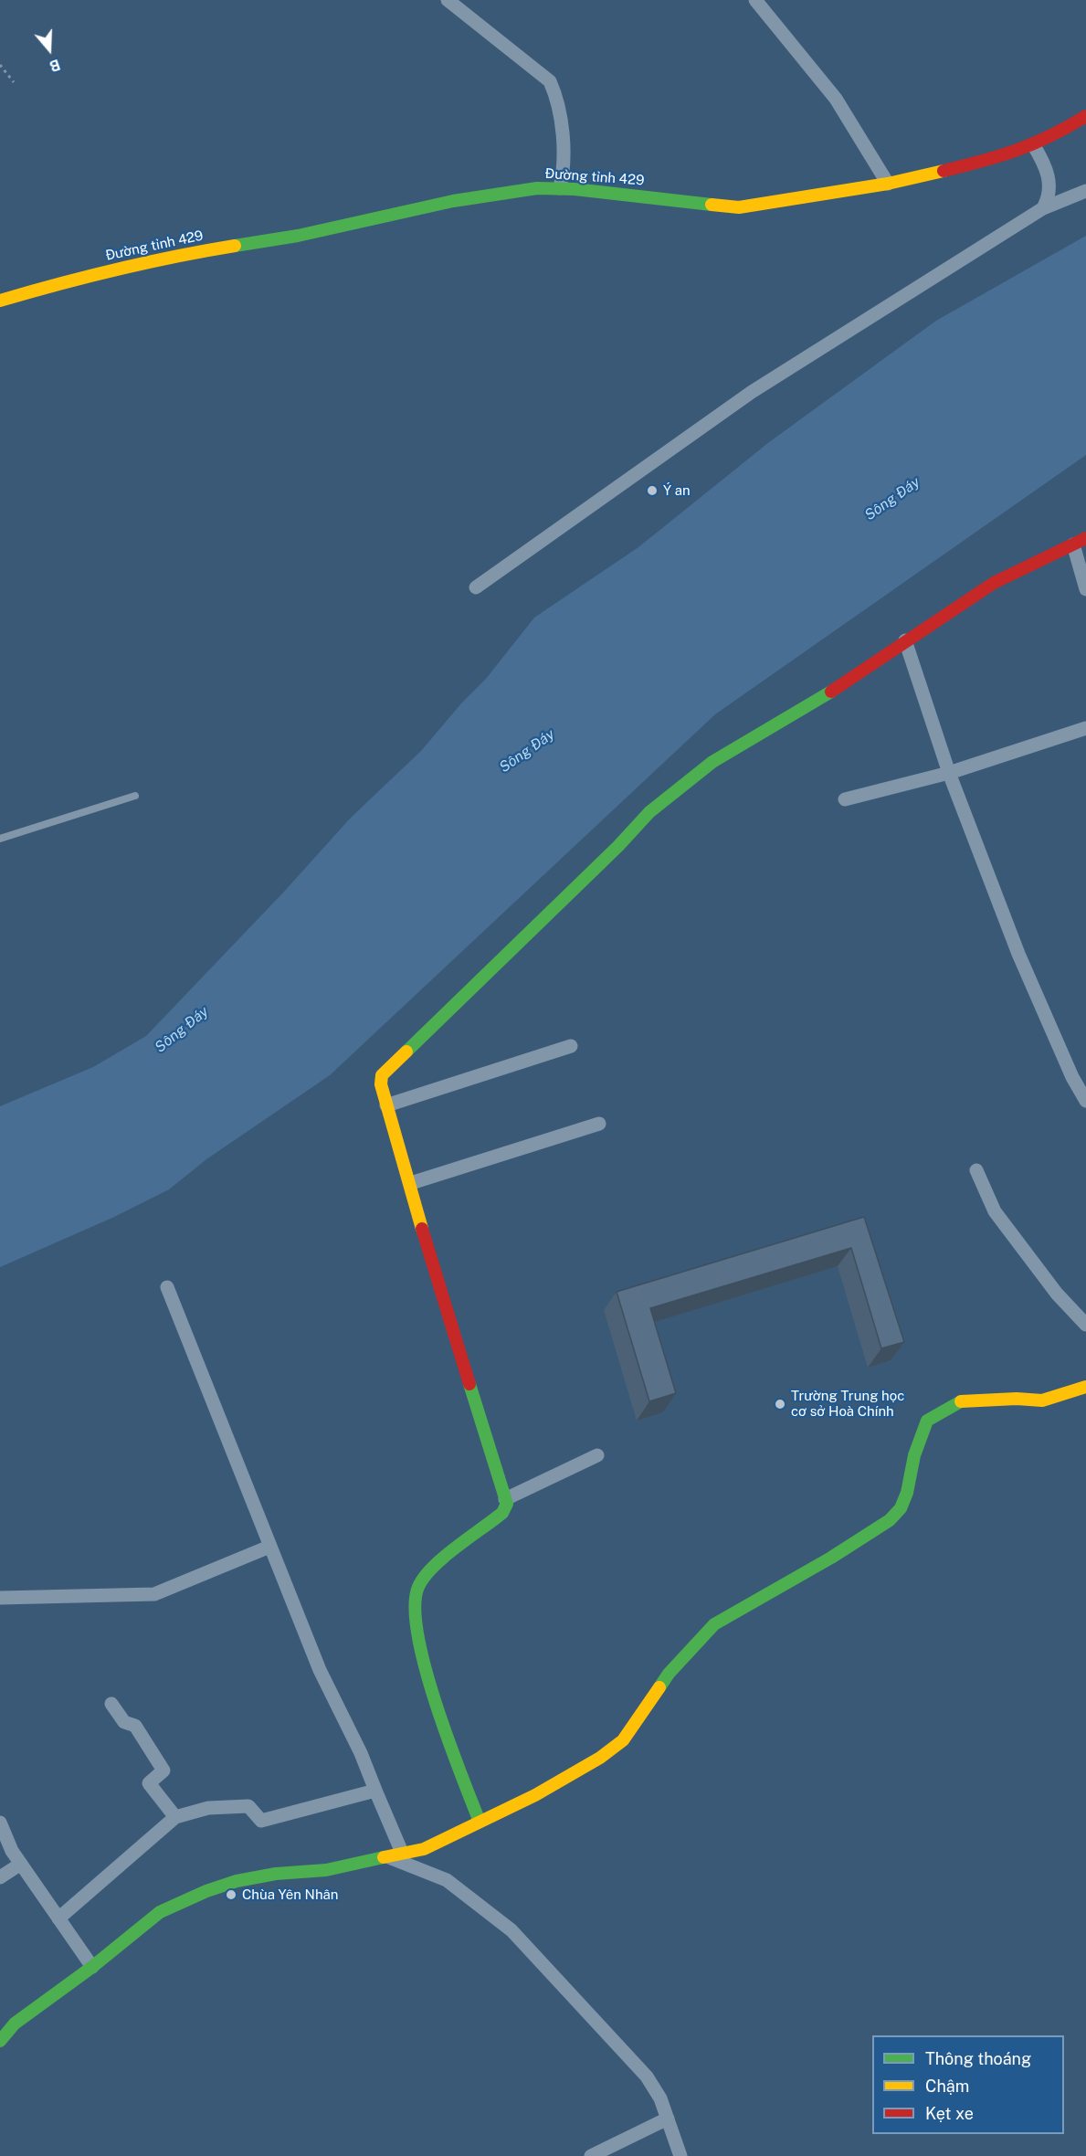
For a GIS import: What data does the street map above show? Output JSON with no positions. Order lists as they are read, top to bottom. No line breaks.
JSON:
{"streets":{"street":["Đường tỉnh 429"]},"water":["Sông Đáy"],"places":["Ý an","Trường Trung học cơ sở Hoà Chính","Chùa Yên Nhân"],"legend":["Thông thoáng","Chậm","Kẹt xe"],"north":"bottom"}
